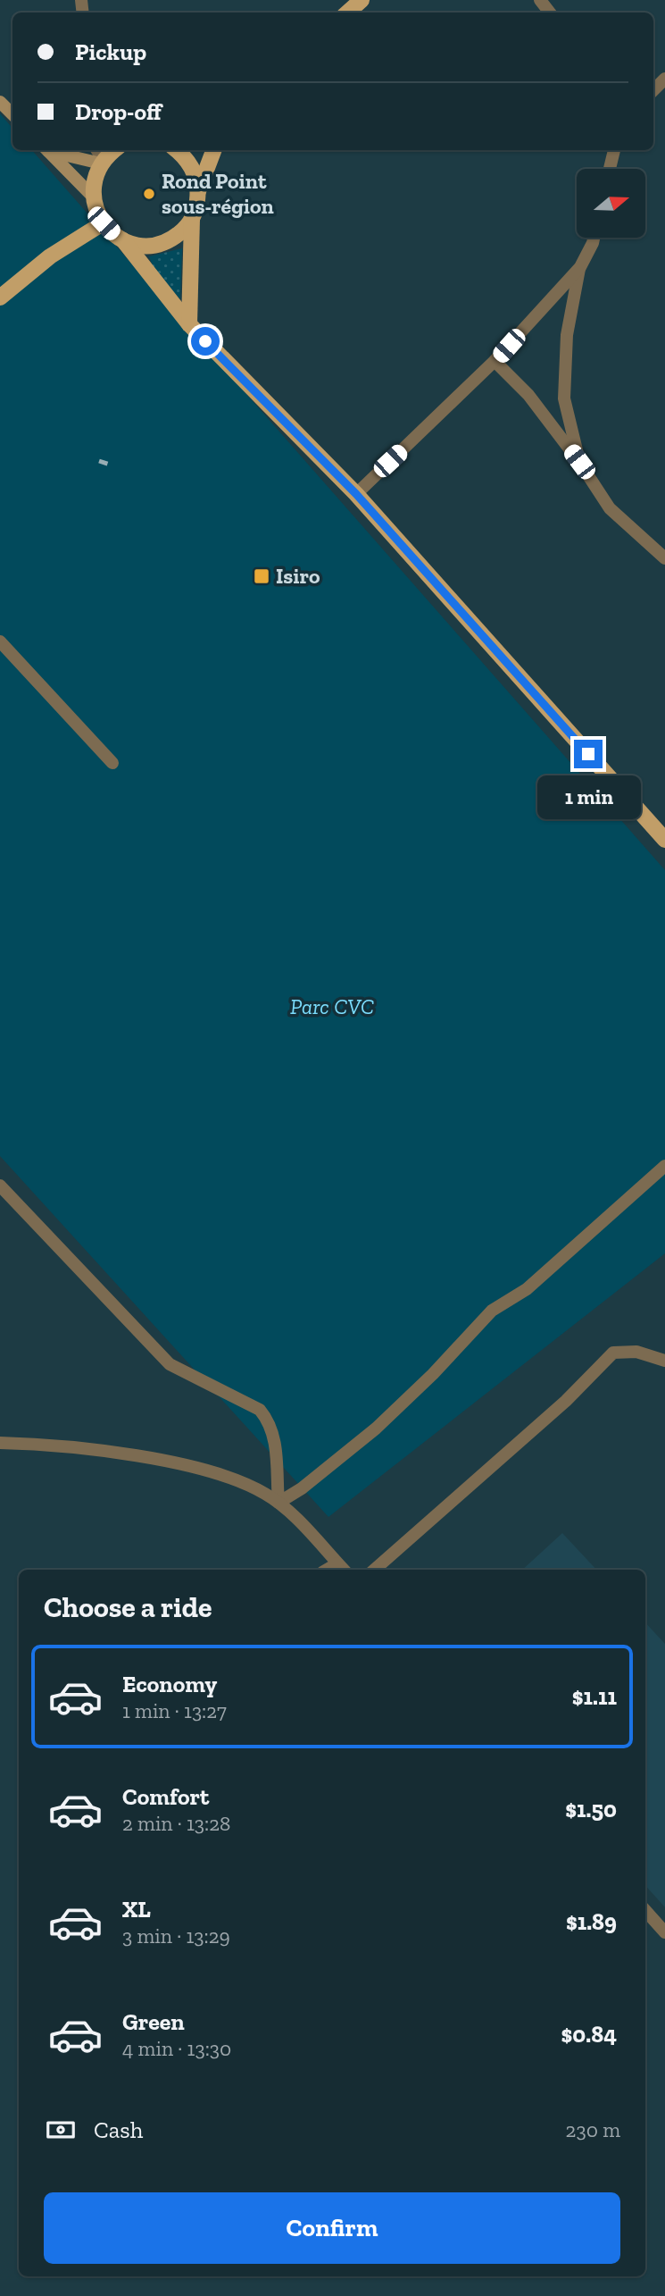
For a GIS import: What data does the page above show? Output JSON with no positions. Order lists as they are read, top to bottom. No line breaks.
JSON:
{"parks":["Parc CVC"],"places":{"other":["Rond Point sous-région"],"transit":["Isiro"]},"north":"right","page":{"banner":["Pickup","Drop-off"],"bubble":"1 min","heading":"Choose a ride","list":[{"name":"Economy","note":"1 min · 13:27","value":"$1.11"},{"name":"Comfort","note":"2 min · 13:28","value":"$1.50"},{"name":"XL","note":"3 min · 13:29","value":"$1.89"},{"name":"Green","note":"4 min · 13:30","value":"$0.84"}],"pay":["Cash","230 m"],"buttons":"Confirm"}}
